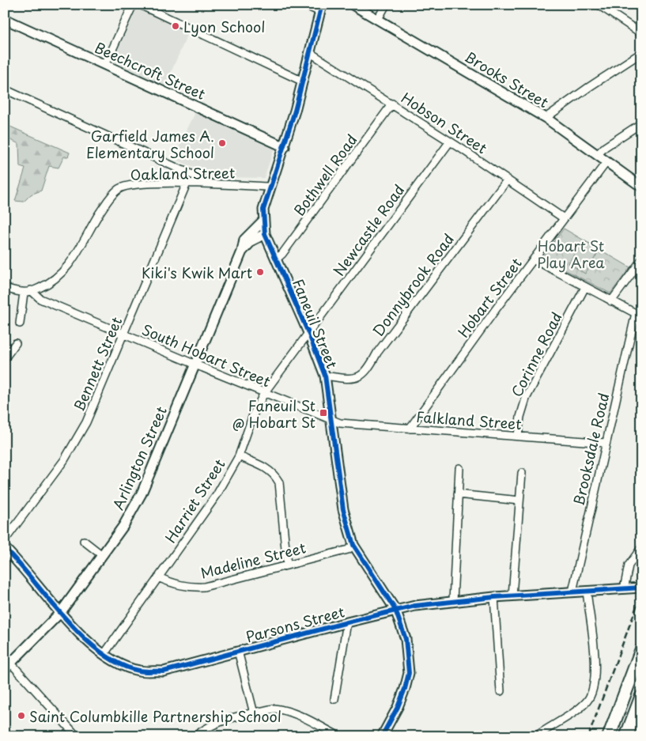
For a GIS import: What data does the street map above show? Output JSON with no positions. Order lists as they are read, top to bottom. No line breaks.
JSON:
{"streets":{"street":["Beechcroft Street","Brooks Street","Hobson Street","Oakland Street","Bothwell Road","Newcastle Road","Donnybrook Road","Hobart Street","Faneuil Street","Corinne Road","South Hobart Street","Bennett Street","Falkland Street","Brooksdale Road","Arlington Street","Harriet Street","Madeline Street","Parsons Street"]},"crossings":[["Beechcroft Street","Faneuil Street"],["Brooks Street","Hobart Street"],["Hobson Street","Bothwell Road"],["Hobson Street","Newcastle Road"],["Hobson Street","Donnybrook Road"],["Hobson Street","Hobart Street"],["Hobson Street","Faneuil Street"],["Oakland Street","Faneuil Street"],["Oakland Street","South Hobart Street"],["Oakland Street","Bennett Street"],["Bothwell Road","Faneuil Street"],["Newcastle Road","Faneuil Street"],["Newcastle Road","Harriet Street"],["Donnybrook Road","Faneuil Street"],["Hobart Street","Falkland Street"],["Faneuil Street","South Hobart Street"],["Faneuil Street","Falkland Street"],["Faneuil Street","Arlington Street"],["Faneuil Street","Harriet Street"],["Faneuil Street","Madeline Street"],["Faneuil Street","Parsons Street"],["Corinne Road","Falkland Street"],["South Hobart Street","Bennett Street"],["South Hobart Street","Falkland Street"],["South Hobart Street","Arlington Street"],["South Hobart Street","Harriet Street"],["Falkland Street","Brooksdale Road"],["Brooksdale Road","Parsons Street"],["Arlington Street","Parsons Street"],["Harriet Street","Madeline Street"],["Harriet Street","Parsons Street"]],"parks":["Hobart St Play Area"],"places":{"other":["Lyon School","Garfield James A. Elementary School","Kiki's Kwik Mart","Saint Columbkille Partnership School"],"transit":["Faneuil St @ Hobart St"]}}
